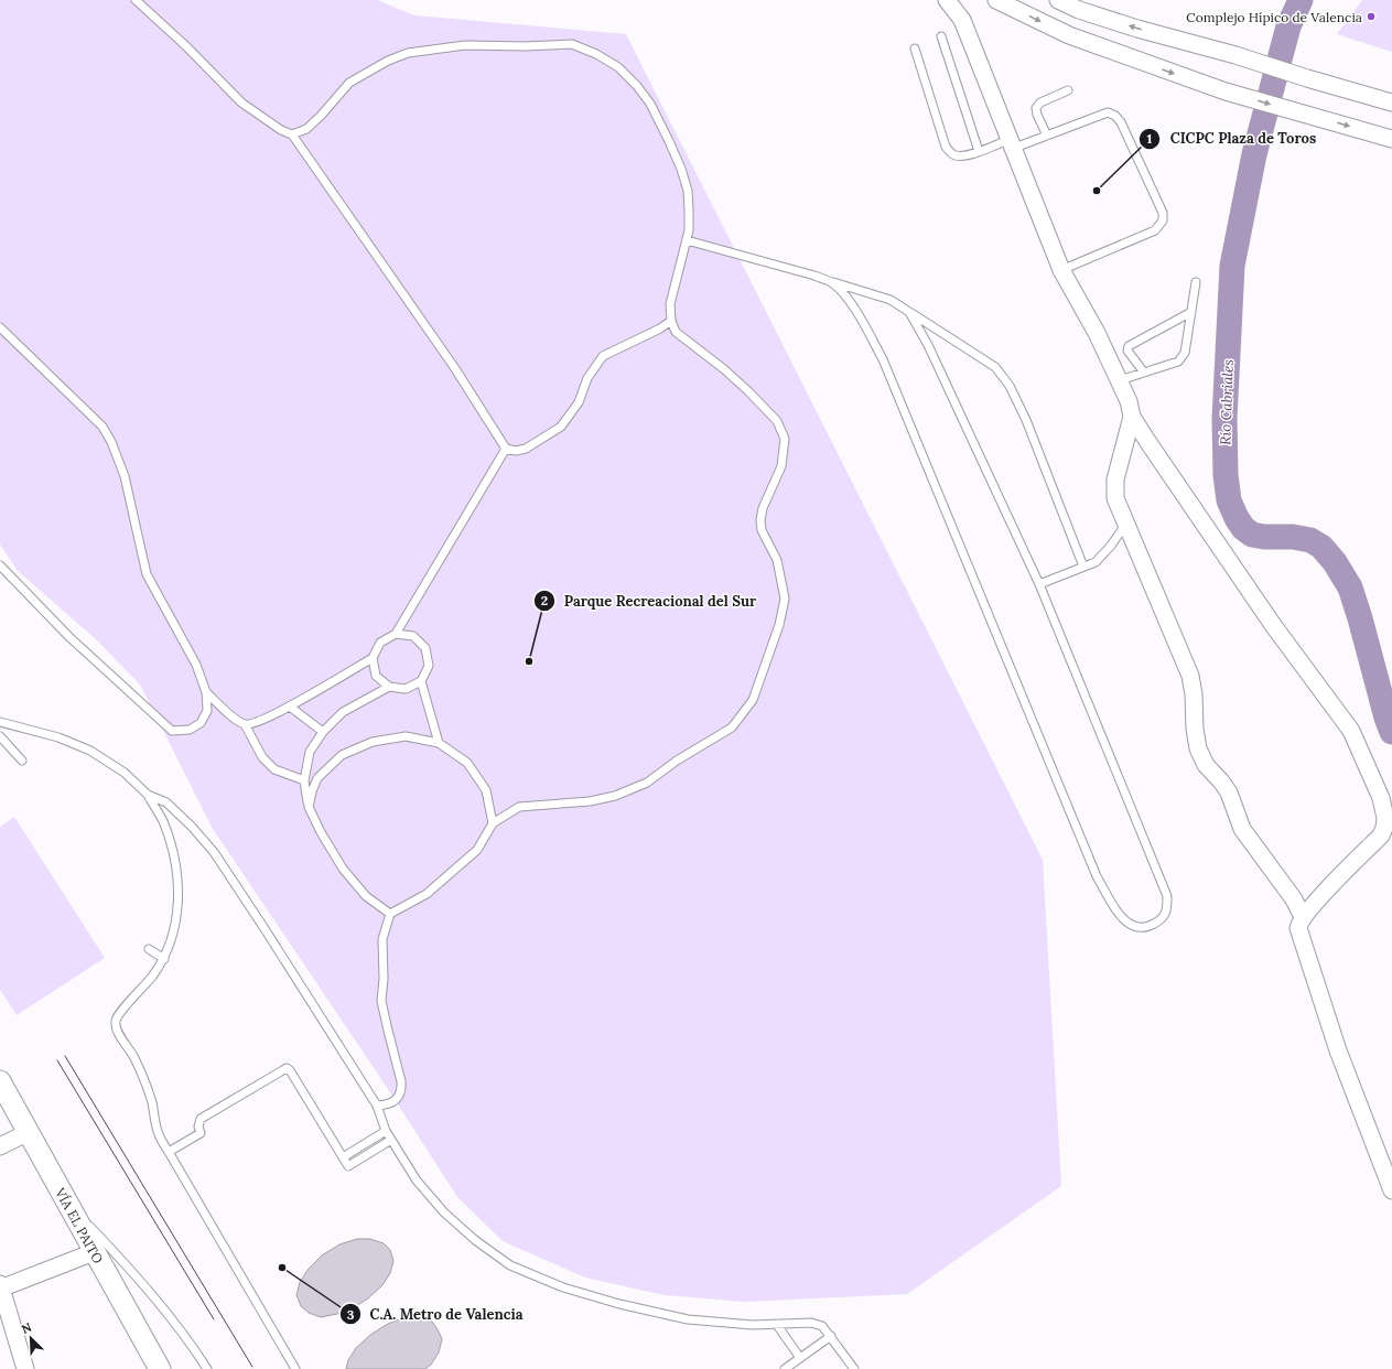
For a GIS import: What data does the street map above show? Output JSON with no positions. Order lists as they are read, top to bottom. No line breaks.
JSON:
{"streets":{"street":["VÍA EL PAITO"]},"water":["Río Cabriales"],"places":["Complejo Hípico de Valencia","CICPC Plaza de Toros","Parque Recreacional del Sur","C.A. Metro de Valencia"],"north":"top left"}
